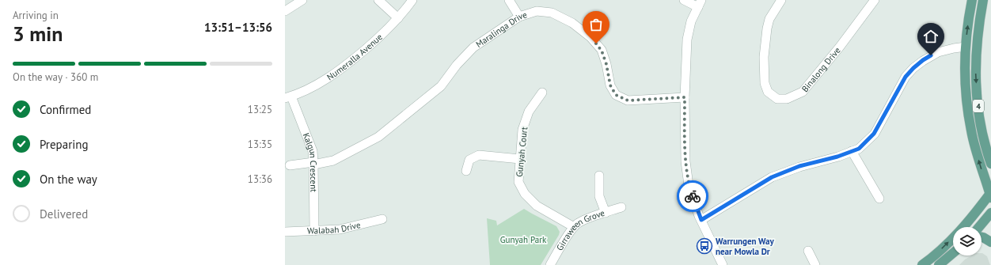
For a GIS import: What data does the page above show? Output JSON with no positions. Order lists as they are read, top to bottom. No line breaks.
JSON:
{"streets":{"main road":["4"],"street":["Maralinga Drive","Numeralla Avenue","Binalong Drive","Gunyah Court","Kalgun Crescent","Walabah Drive","Girraween Grove"]},"crossings":[["Maralinga Drive","Kalgun Crescent"],["Numeralla Avenue","Kalgun Crescent"],["Gunyah Court","Girraween Grove"],["Kalgun Crescent","Walabah Drive"]],"parks":["Gunyah Park"],"places":{"bus stop":["Warrungen Way near Mowla Dr"]},"page":{"heading":["3 min","Arriving in","13:51–13:56"],"bar":"On the way · 360 m","list":[["Confirmed","13:25"],["Preparing","13:35"],["On the way","13:36"],"Delivered"]}}
